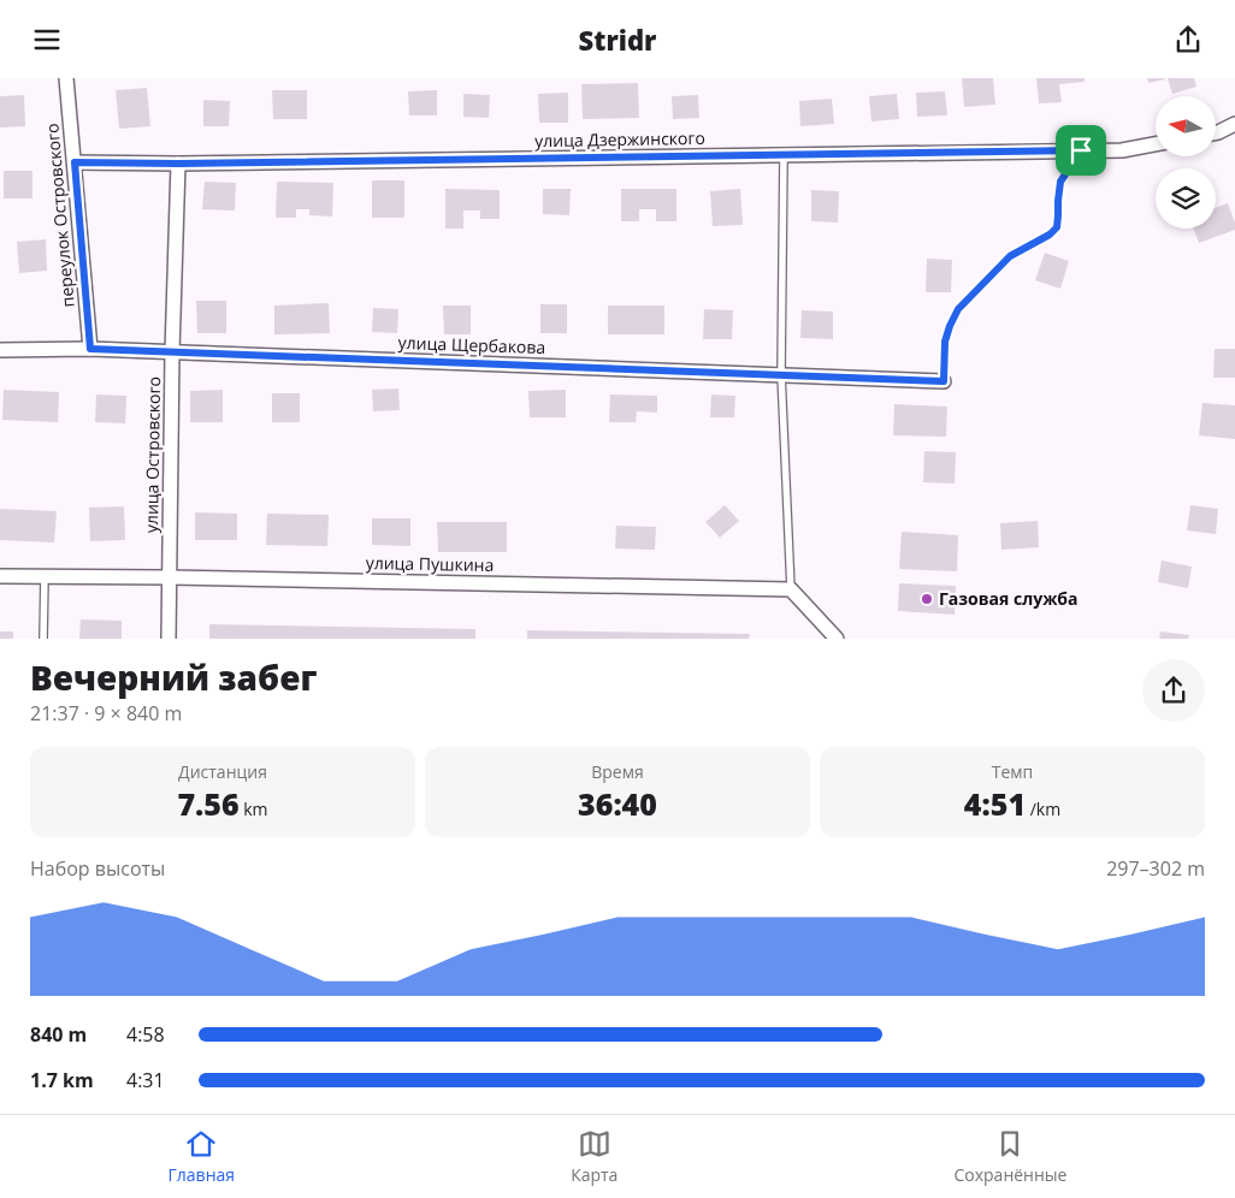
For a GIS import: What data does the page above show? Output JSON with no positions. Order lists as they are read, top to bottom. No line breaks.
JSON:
{"streets":{"street":["улица Дзержинского","переулок Островского","улица Щербакова","улица Островского","улица Пушкина"]},"crossings":[["улица Дзержинского","переулок Островского"],["улица Дзержинского","улица Островского"],["переулок Островского","улица Щербакова"],["улица Щербакова","улица Островского"],["улица Островского","улица Пушкина"]],"places":["Газовая служба"],"north":"left","page":{"header":"Stridr","heading":["Вечерний забег","21:37 · 9 × 840 m"],"stats":[["Дистанция","7.56 km"],["Время","36:40"],["Темп","4:51 /km"]],"chart":["Набор высоты","297–302 m"],"list":[{"name":"840 m","note":"4:58"},{"name":"1.7 km","note":"4:31"}],"tabs":["Главная","Карта","Сохранённые"]}}
